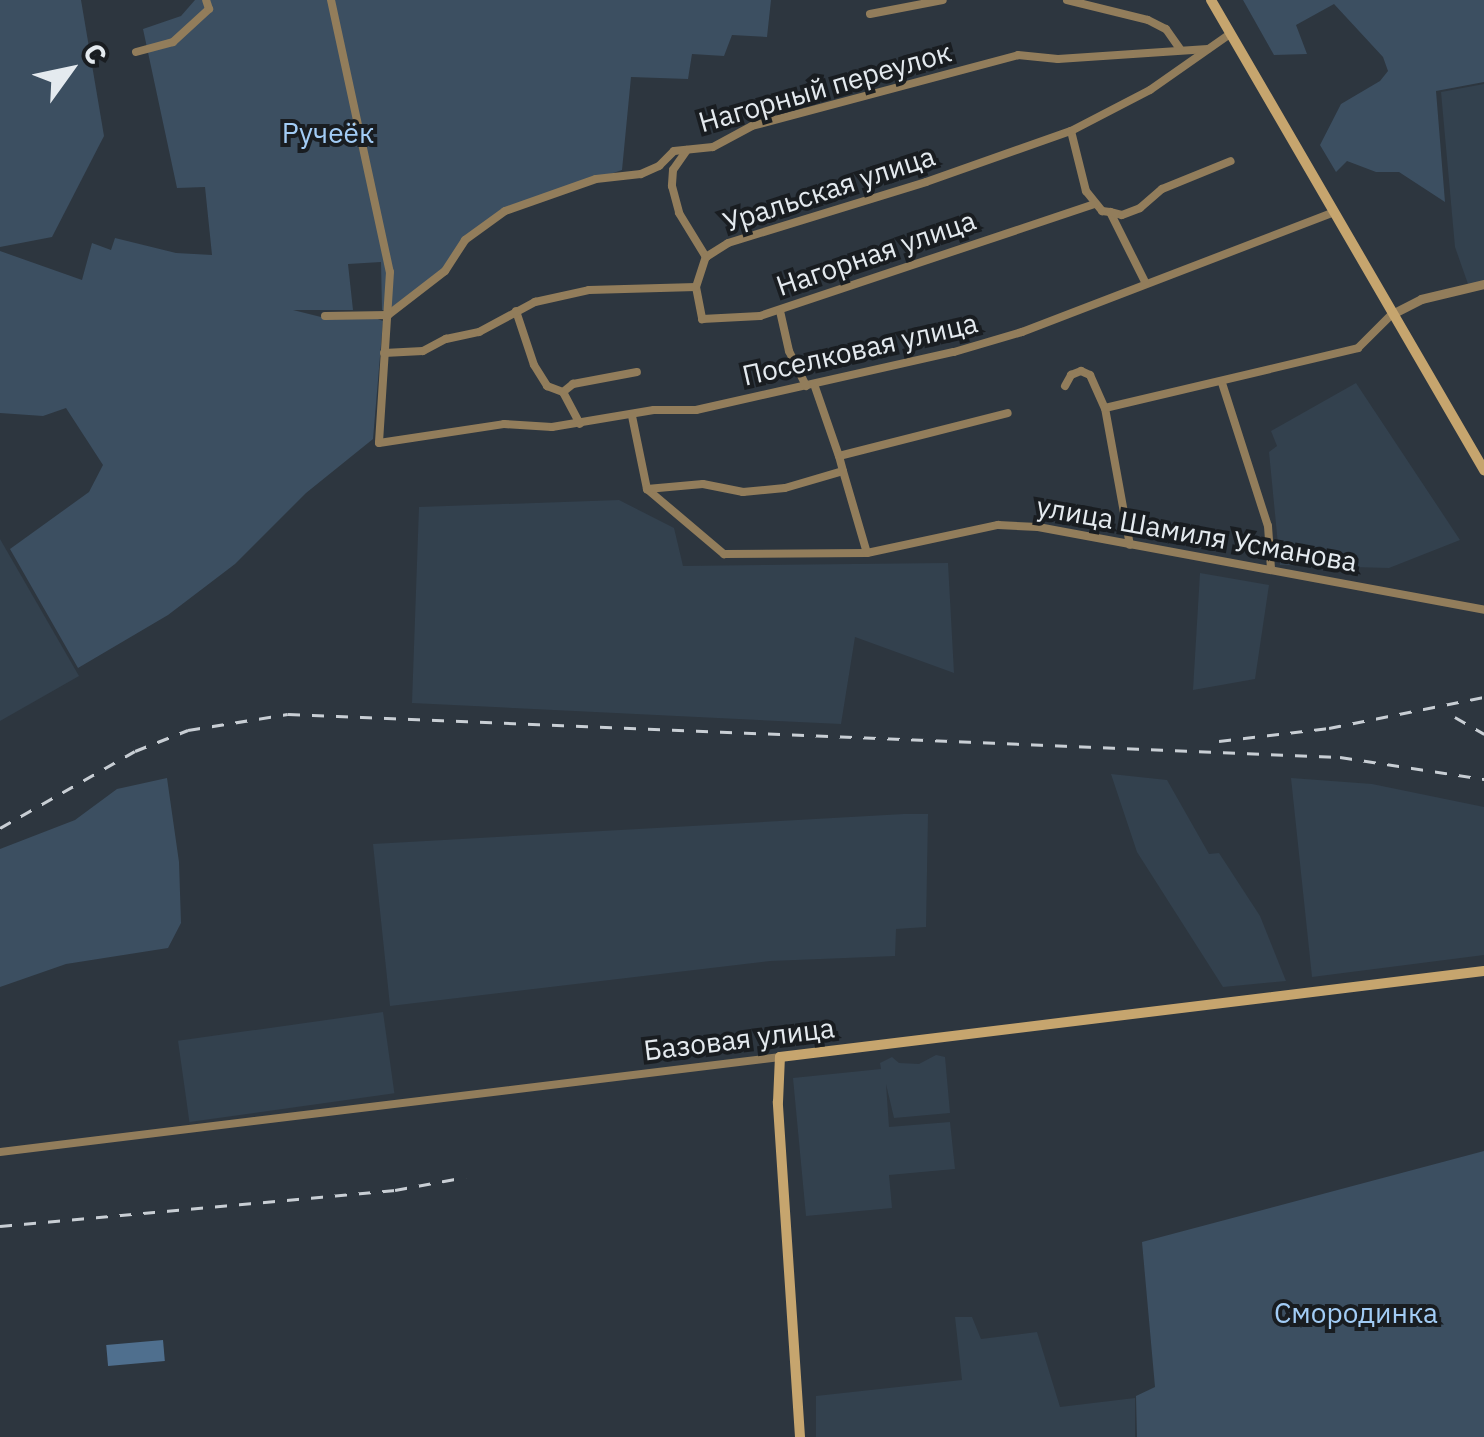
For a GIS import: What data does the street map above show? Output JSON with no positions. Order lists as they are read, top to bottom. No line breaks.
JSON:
{"streets":{"main road":["Базовая улица"],"street":["Нагорный переулок","Уральская улица","Нагорная улица","Поселковая улица","улица Шамиля Усманова"]},"crossings":[["Нагорный переулок","Уральская улица"],["Уральская улица","Нагорная улица"]],"parks":["Ручеёк","Смородинка"],"north":"top right"}
